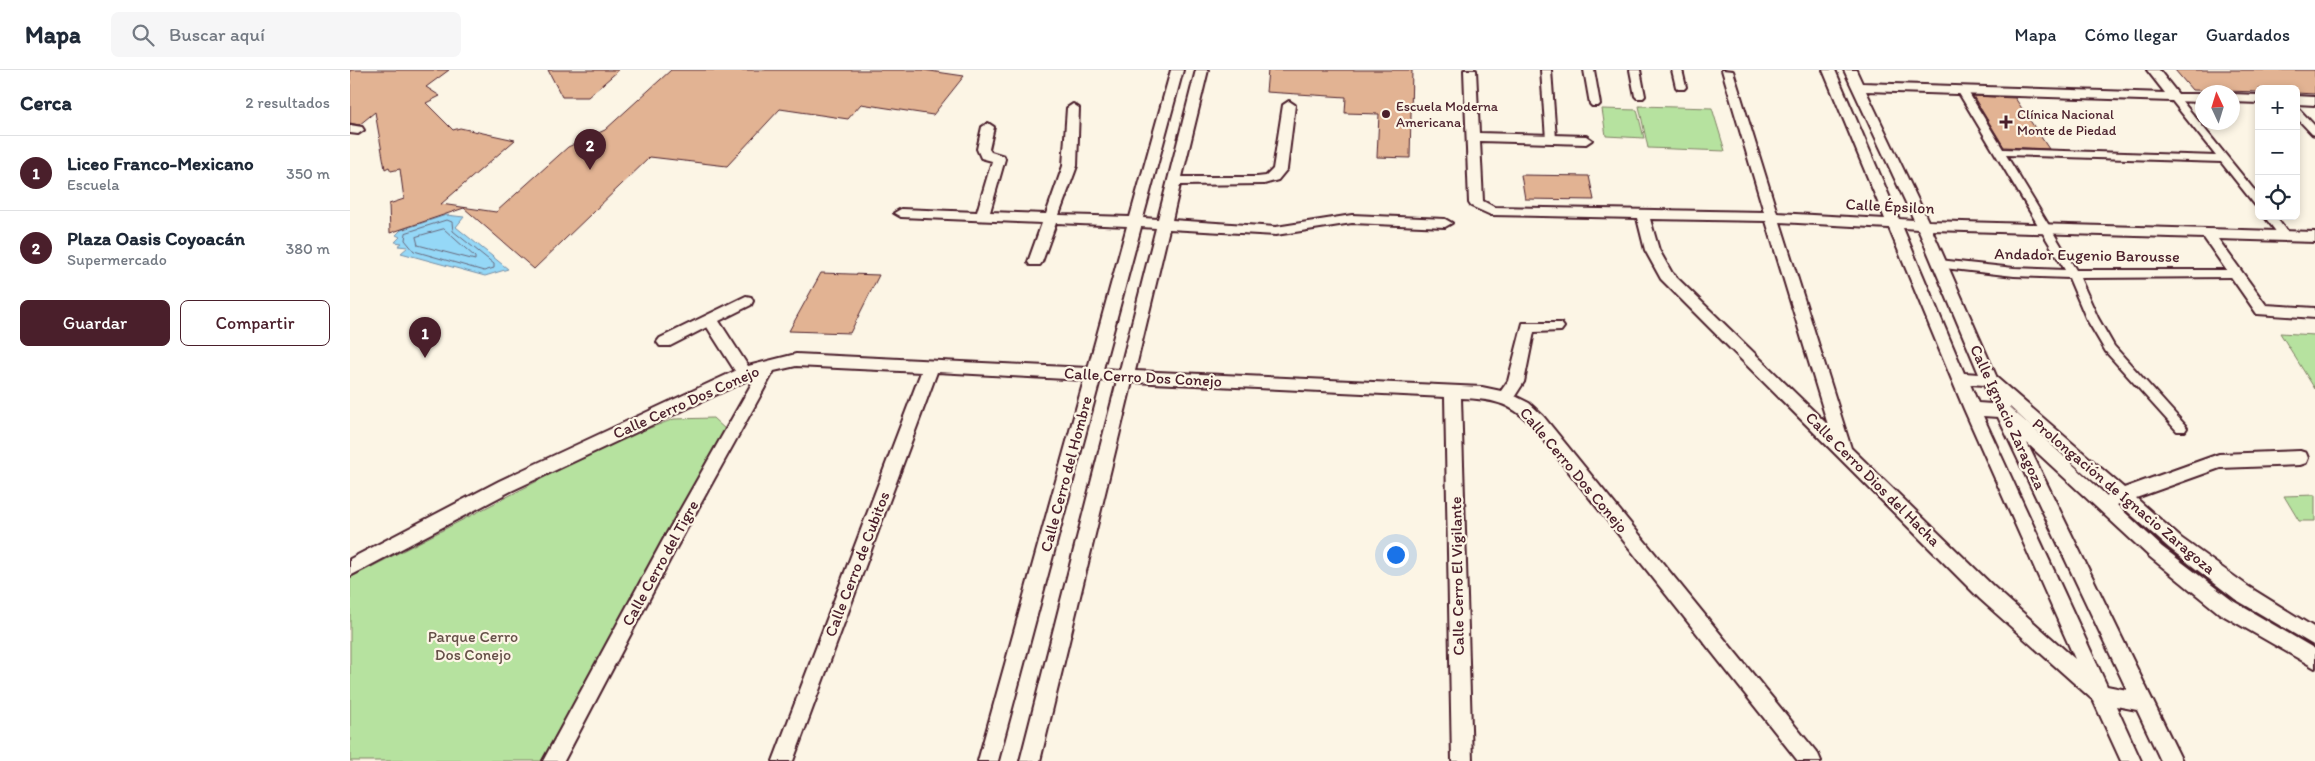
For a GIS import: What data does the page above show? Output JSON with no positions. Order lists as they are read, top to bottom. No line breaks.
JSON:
{"streets":{"street":["Calle Épsilon","Andador Eugenio Barousse","Calle Cerro Dos Conejo","Calle Ignacio Zaragoza","Calle Cerro del Hombre","Calle Cerro Dios del Hacha","Prolongación de Ignacio Zaragoza","Calle Cerro del Tigre","Calle Cerro de Cubitos","Calle Cerro El Vigilante"]},"crossings":[["Calle Épsilon","Calle Ignacio Zaragoza"],["Calle Épsilon","Calle Cerro Dios del Hacha"],["Andador Eugenio Barousse","Calle Ignacio Zaragoza"],["Calle Cerro Dos Conejo","Calle Cerro del Hombre"],["Calle Cerro Dos Conejo","Calle Cerro del Tigre"],["Calle Cerro Dos Conejo","Calle Cerro de Cubitos"],["Calle Cerro Dos Conejo","Calle Cerro El Vigilante"],["Calle Ignacio Zaragoza","Calle Cerro Dios del Hacha"],["Calle Ignacio Zaragoza","Prolongación de Ignacio Zaragoza"]],"parks":["Parque Cerro Dos Conejo"],"places":{"other":["Escuela Moderna Americana"],"health":["Clínica Nacional Monte de Piedad"]},"north":"top","page":{"header":"Mapa","search":"Buscar aquí","nav":["Mapa","Cómo llegar","Guardados"],"heading":["Cerca","2 resultados"],"map_buttons":["+","−"],"pins":["2","1"],"list":[{"mark":"1","name":"Liceo Franco-Mexicano","note":"Escuela","value":"350 m"},{"mark":"2","name":"Plaza Oasis Coyoacán","note":"Supermercado","value":"380 m"}],"buttons":["Guardar","Compartir"]}}
